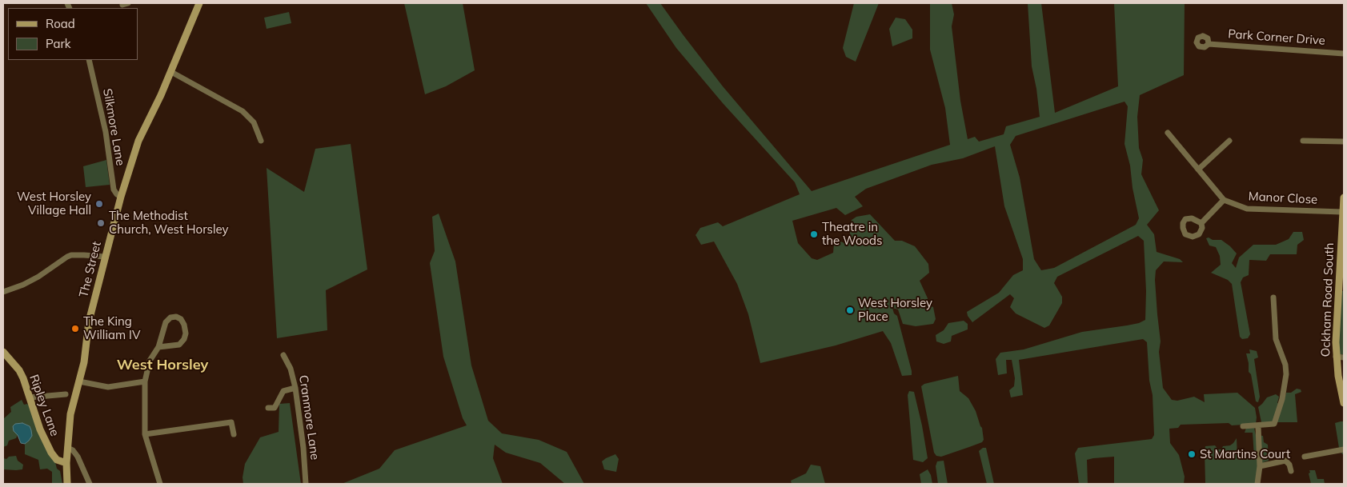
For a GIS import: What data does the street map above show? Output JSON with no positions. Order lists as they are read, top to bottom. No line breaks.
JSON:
{"streets":{"street":["Park Corner Drive","Silkmore Lane","Manor Close","The Street","Ockham Road South","Ripley Lane","Cranmore Lane"]},"crossings":[["Silkmore Lane","The Street"],["Manor Close","Ockham Road South"],["The Street","Ripley Lane"]],"districts":["West Horsley"],"places":["West Horsley Village Hall","The Methodist Church, West Horsley","Theatre in the Woods","West Horsley Place","The King William IV","St Martins Court"],"legend":["Road","Park"]}
